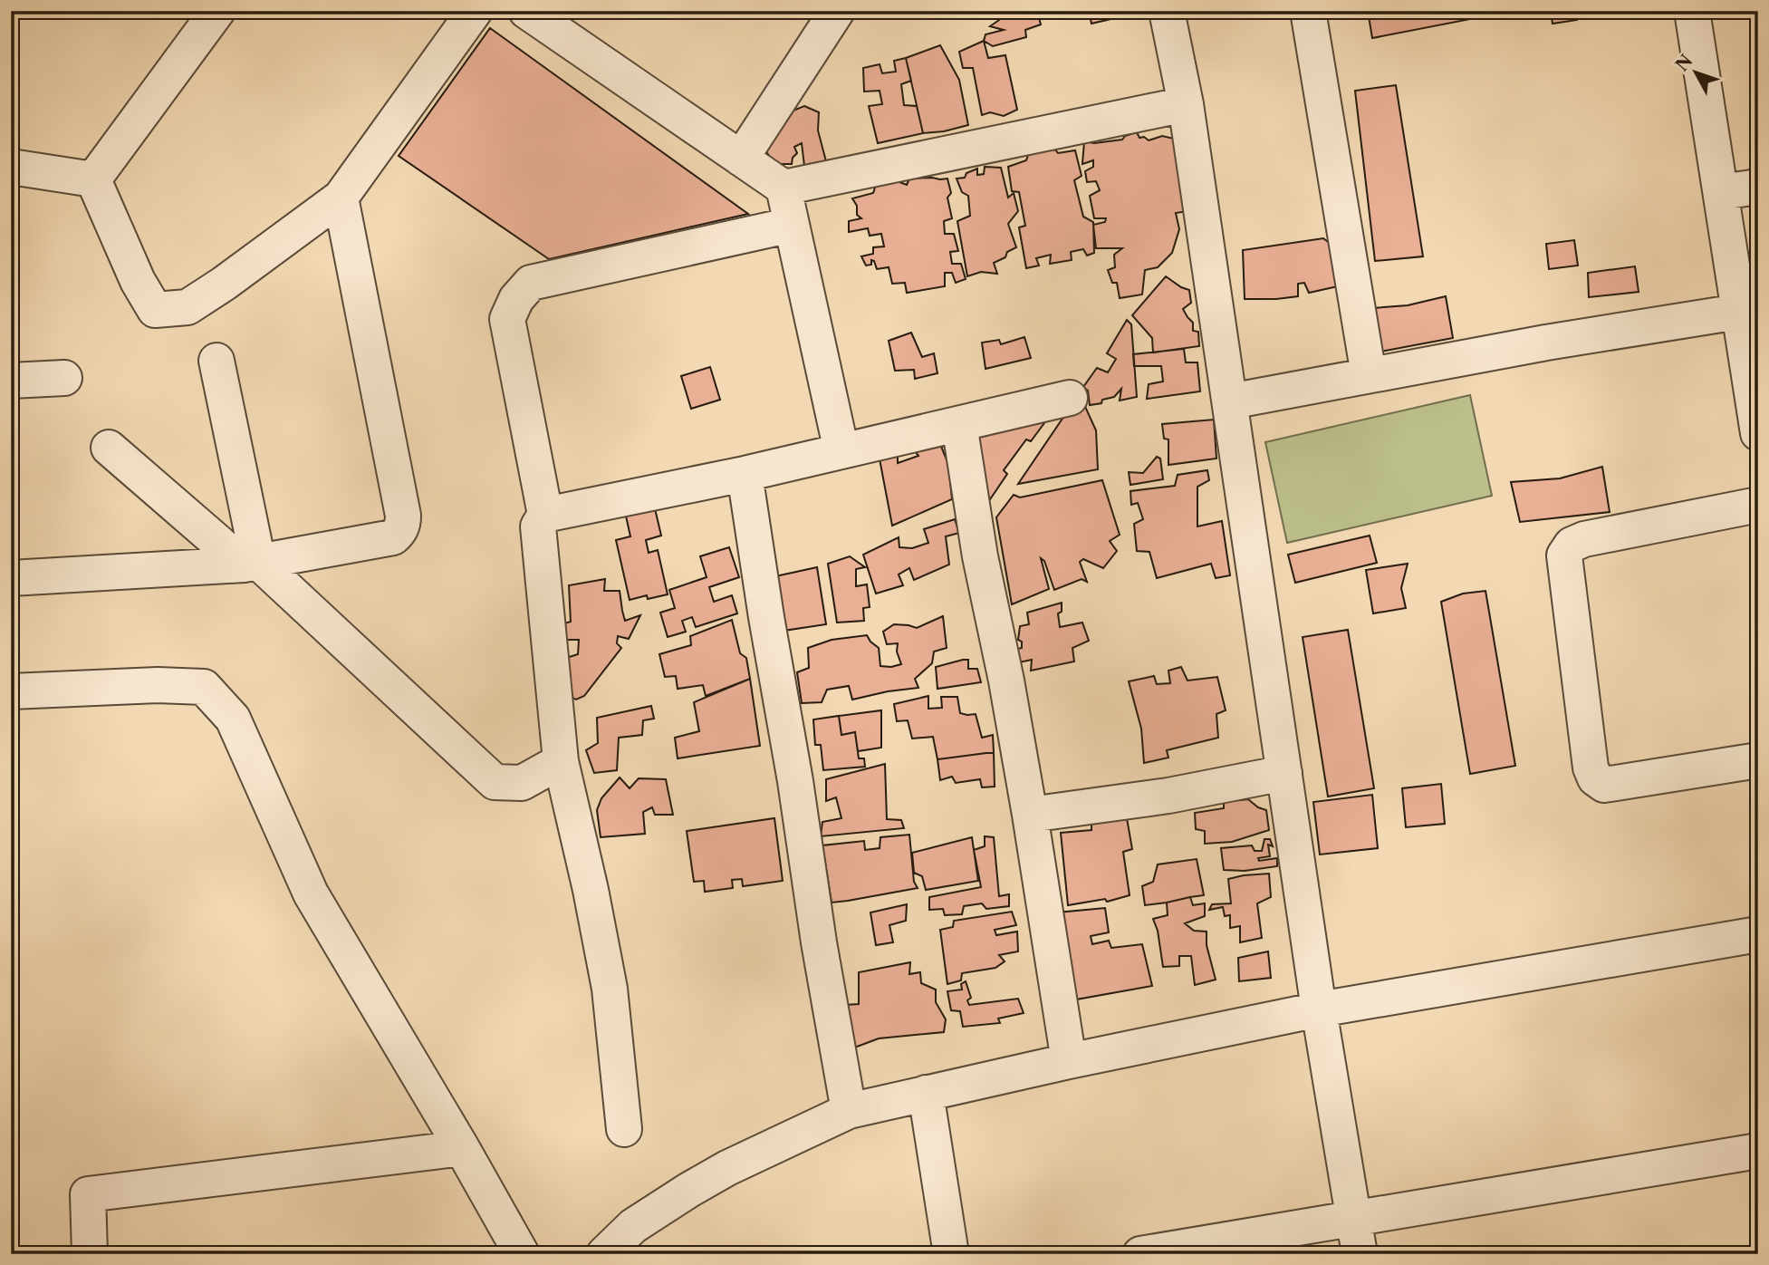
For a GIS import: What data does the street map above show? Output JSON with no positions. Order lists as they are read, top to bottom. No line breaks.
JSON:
{"north":"top left"}
